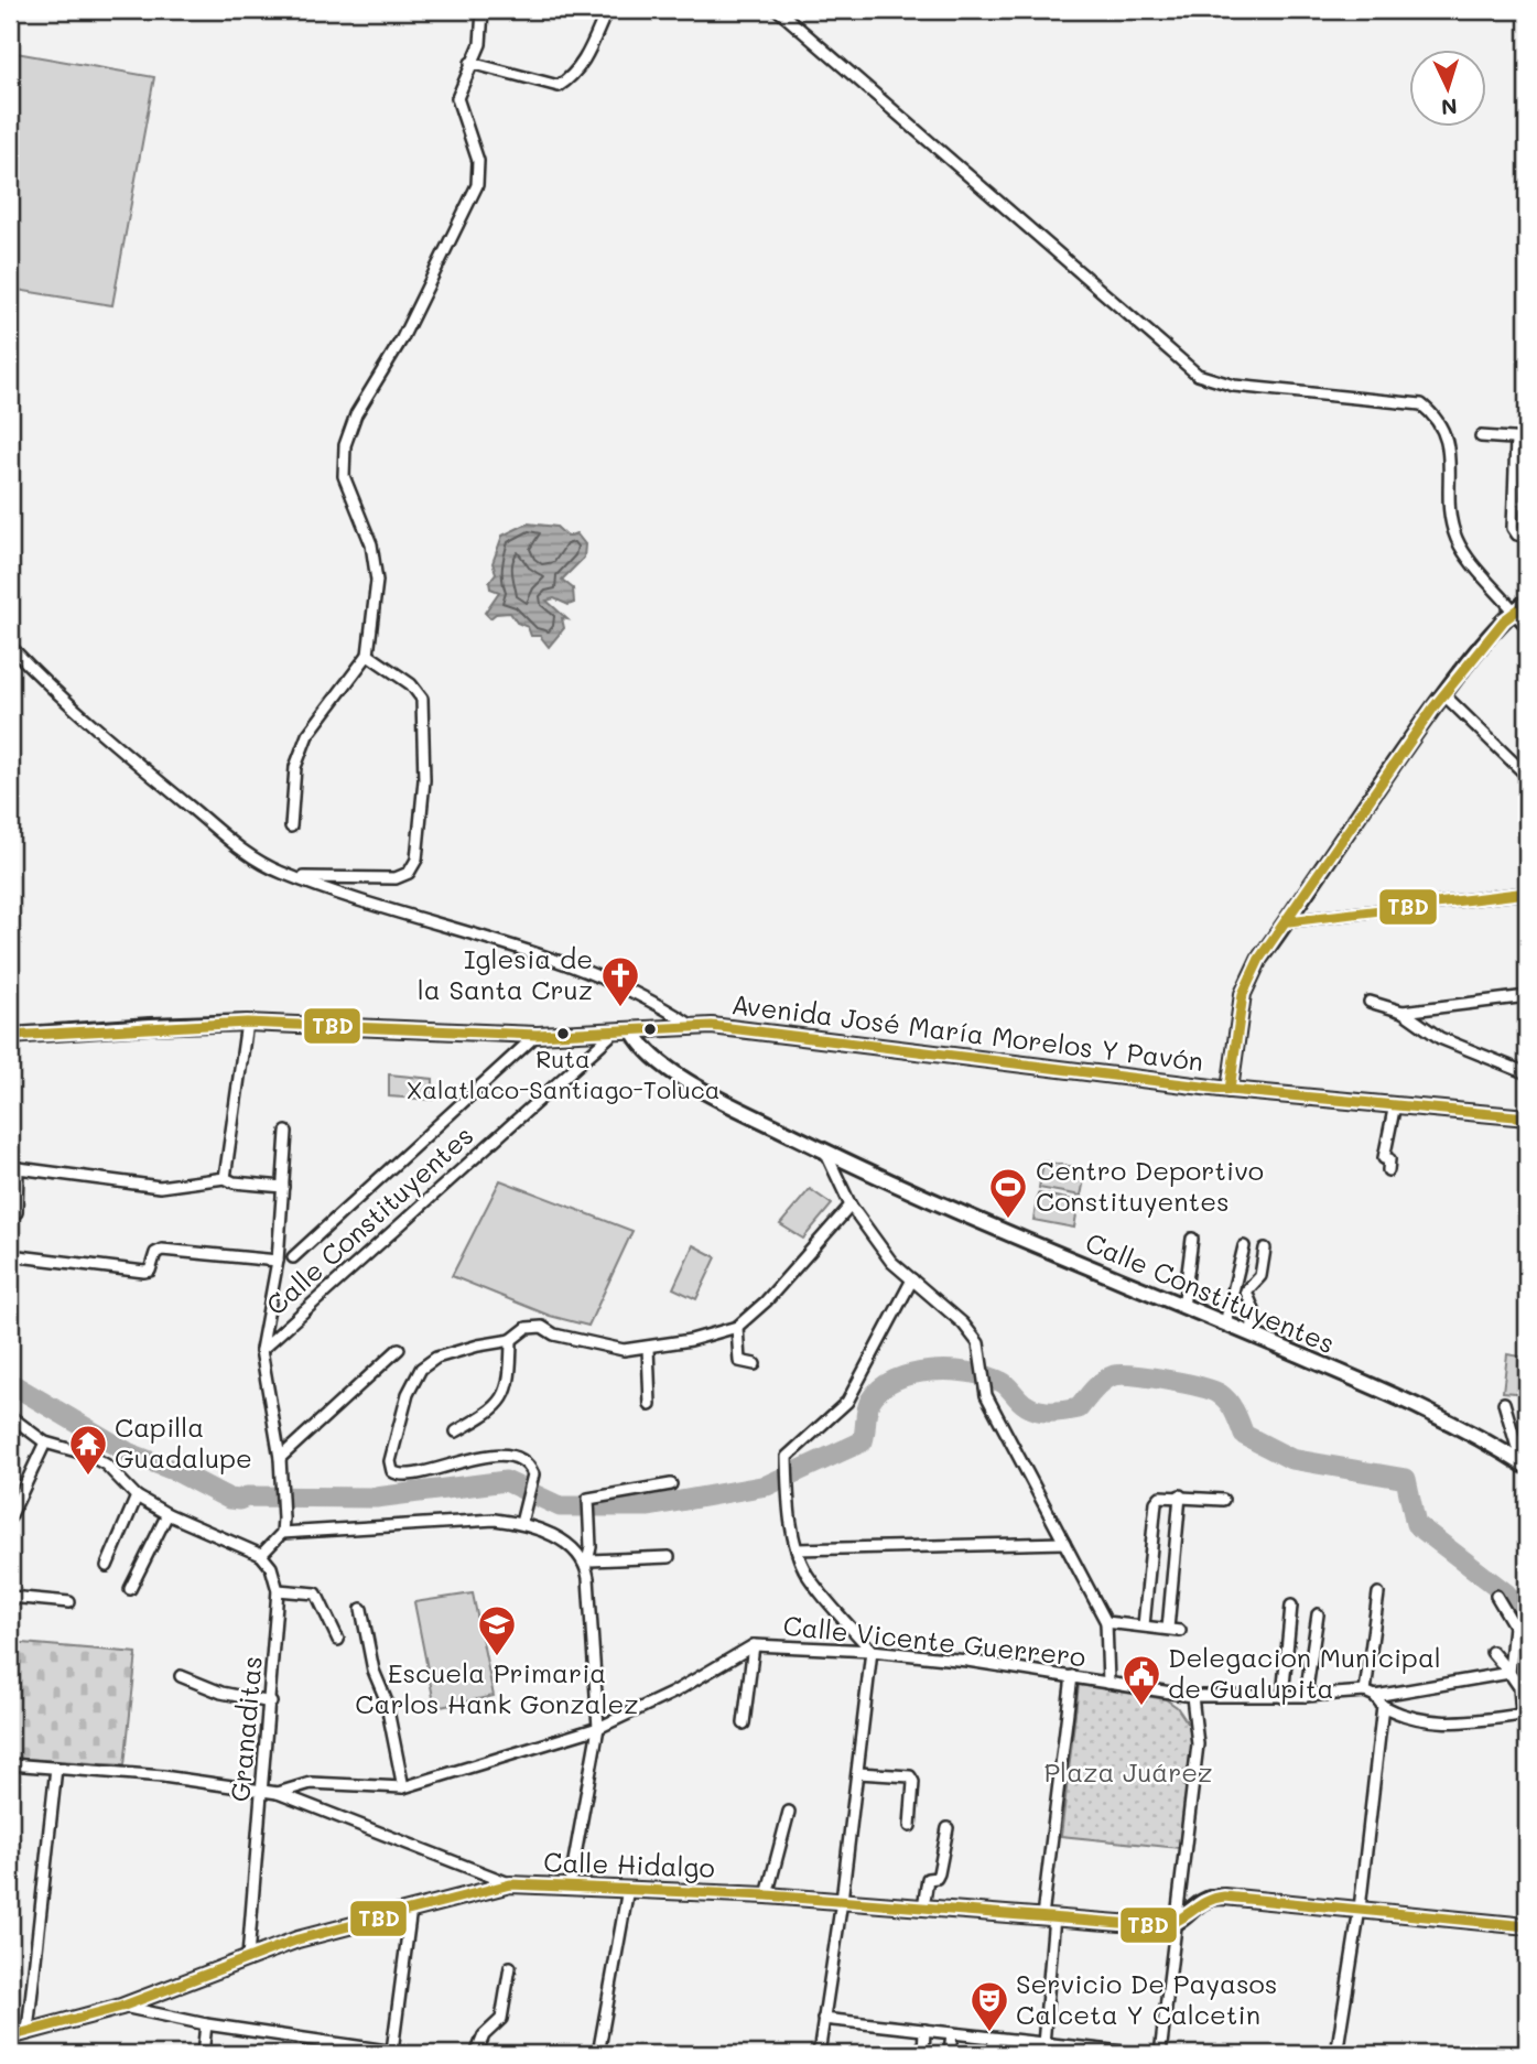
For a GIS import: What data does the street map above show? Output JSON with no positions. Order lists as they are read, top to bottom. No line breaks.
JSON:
{"streets":{"main road":["Avenida José María Morelos Y Pavón","Calle Constituyentes","Calle Hidalgo"],"street":["Calle Vicente Guerrero","Granaditas"]},"crossings":[["Avenida José María Morelos Y Pavón","Calle Constituyentes"],["Granaditas","Calle Hidalgo"]],"parks":["Plaza Juárez"],"places":{"church":["Iglesia de la Santa Cruz"],"other":["Ruta Xalatlaco-Santiago-Toluca"],"sports":["Centro Deportivo Constituyentes"],"temple":["Capilla Guadalupe"],"school or university":["Escuela Primaria Carlos Hank Gonzalez"],"public building":["Delegacion Municipal de Gualupita"],"theatre":["Servicio De Payasos Calceta Y Calcetin"]},"lines":["transit line TBD"],"north":"bottom"}
